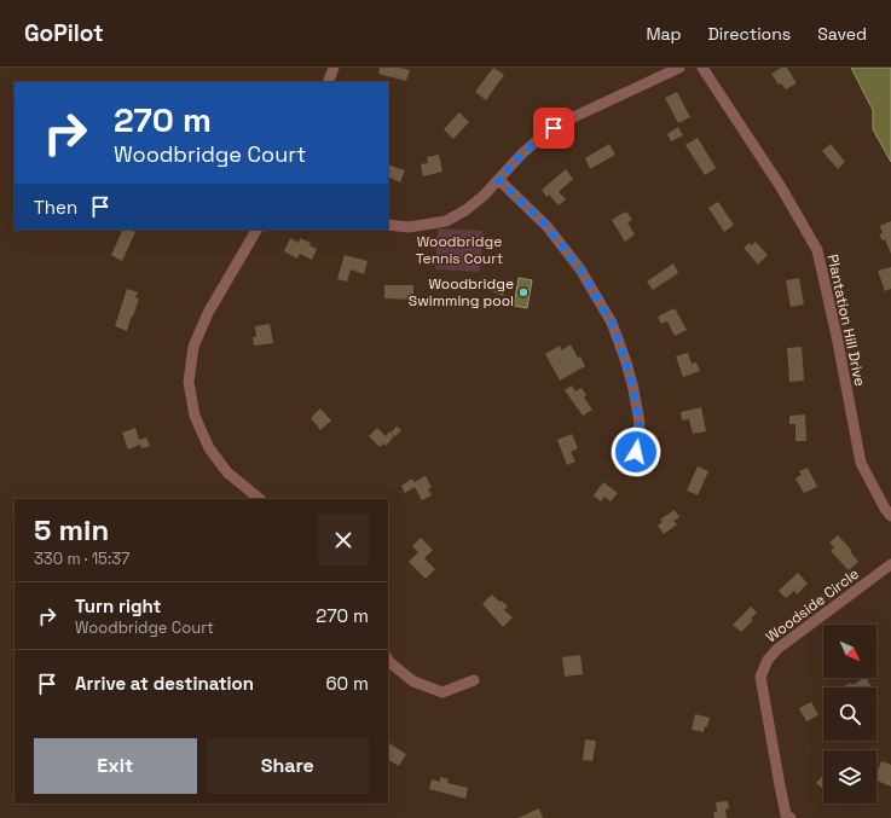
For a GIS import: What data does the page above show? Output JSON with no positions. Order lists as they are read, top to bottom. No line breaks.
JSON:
{"streets":{"street":["Plantation Hill Drive","Woodside Circle"]},"parks":["Woodbridge Tennis Court"],"places":["Woodbridge Swimming pool"],"north":"bottom right","page":{"header":"GoPilot","nav":["Map","Directions","Saved"],"turn":["270 m","Woodbridge Court"],"then":"Then","heading":["5 min","330 m · 15:37"],"list":[{"name":"Turn right","note":"Woodbridge Court","value":"270 m"},{"name":"Arrive at destination","value":"60 m"}],"buttons":["Exit","Share"]}}
